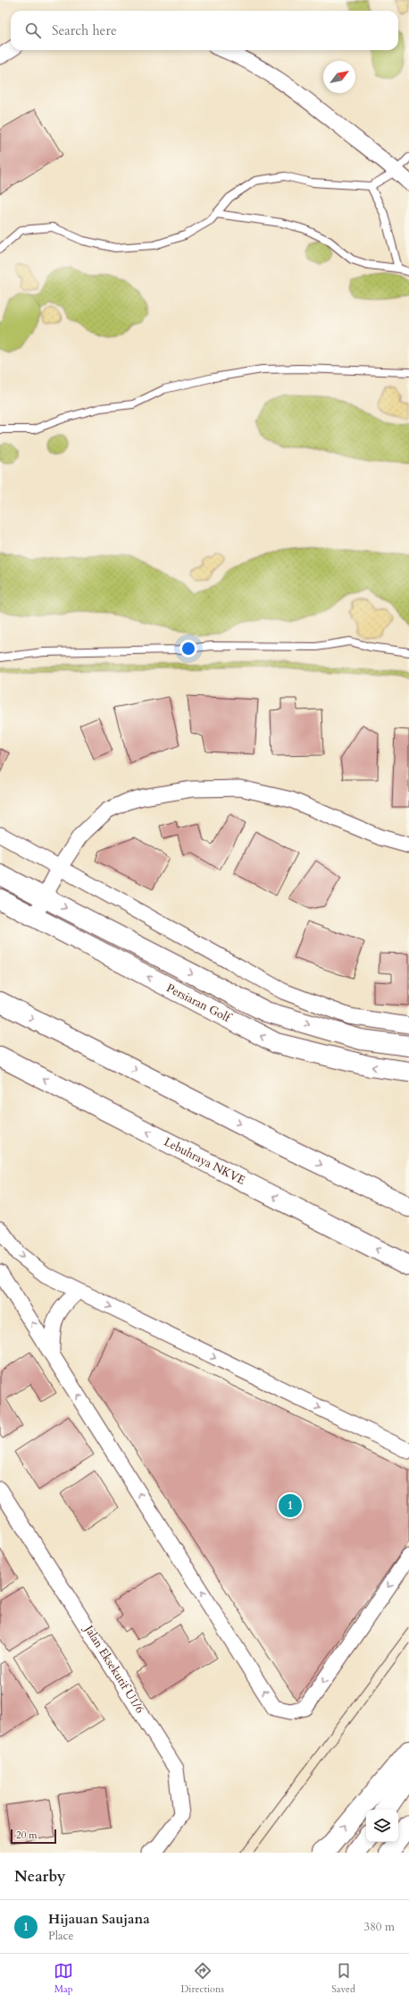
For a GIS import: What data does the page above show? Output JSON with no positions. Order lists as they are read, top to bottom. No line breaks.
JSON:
{"streets":{"main road":["Persiaran Golf","Lebuhraya NKVE"],"street":["Jalan Eksekutif U1/6"]},"scale_bar":"20 m","north":"top right","page":{"search":"Search here","pins":"1","scale":"20 m","heading":"Nearby","list":[{"mark":"1","name":"Hijauan Saujana","note":"Place","value":"380 m"}],"nav":["Map","Directions","Saved"]}}
